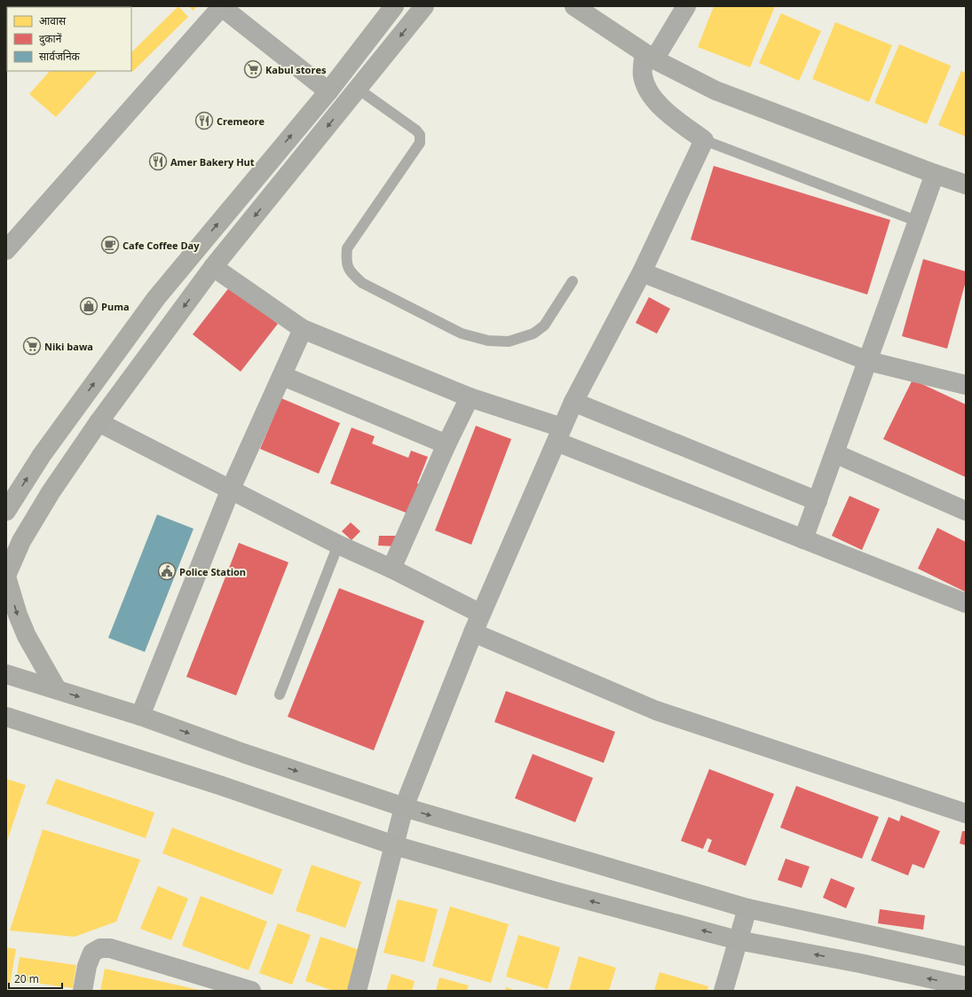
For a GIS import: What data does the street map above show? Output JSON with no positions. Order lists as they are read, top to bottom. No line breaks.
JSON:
{"places":{"supermarket":["Kabul stores","Niki bawa"],"restaurant":["Cremeore","Amer Bakery Hut"],"cafe":["Cafe Coffee Day"],"shop":["Puma"],"public building":["Police Station"]},"legend":["आवास","दुकानें","सार्वजनिक"],"scale_bar":"20 m"}
